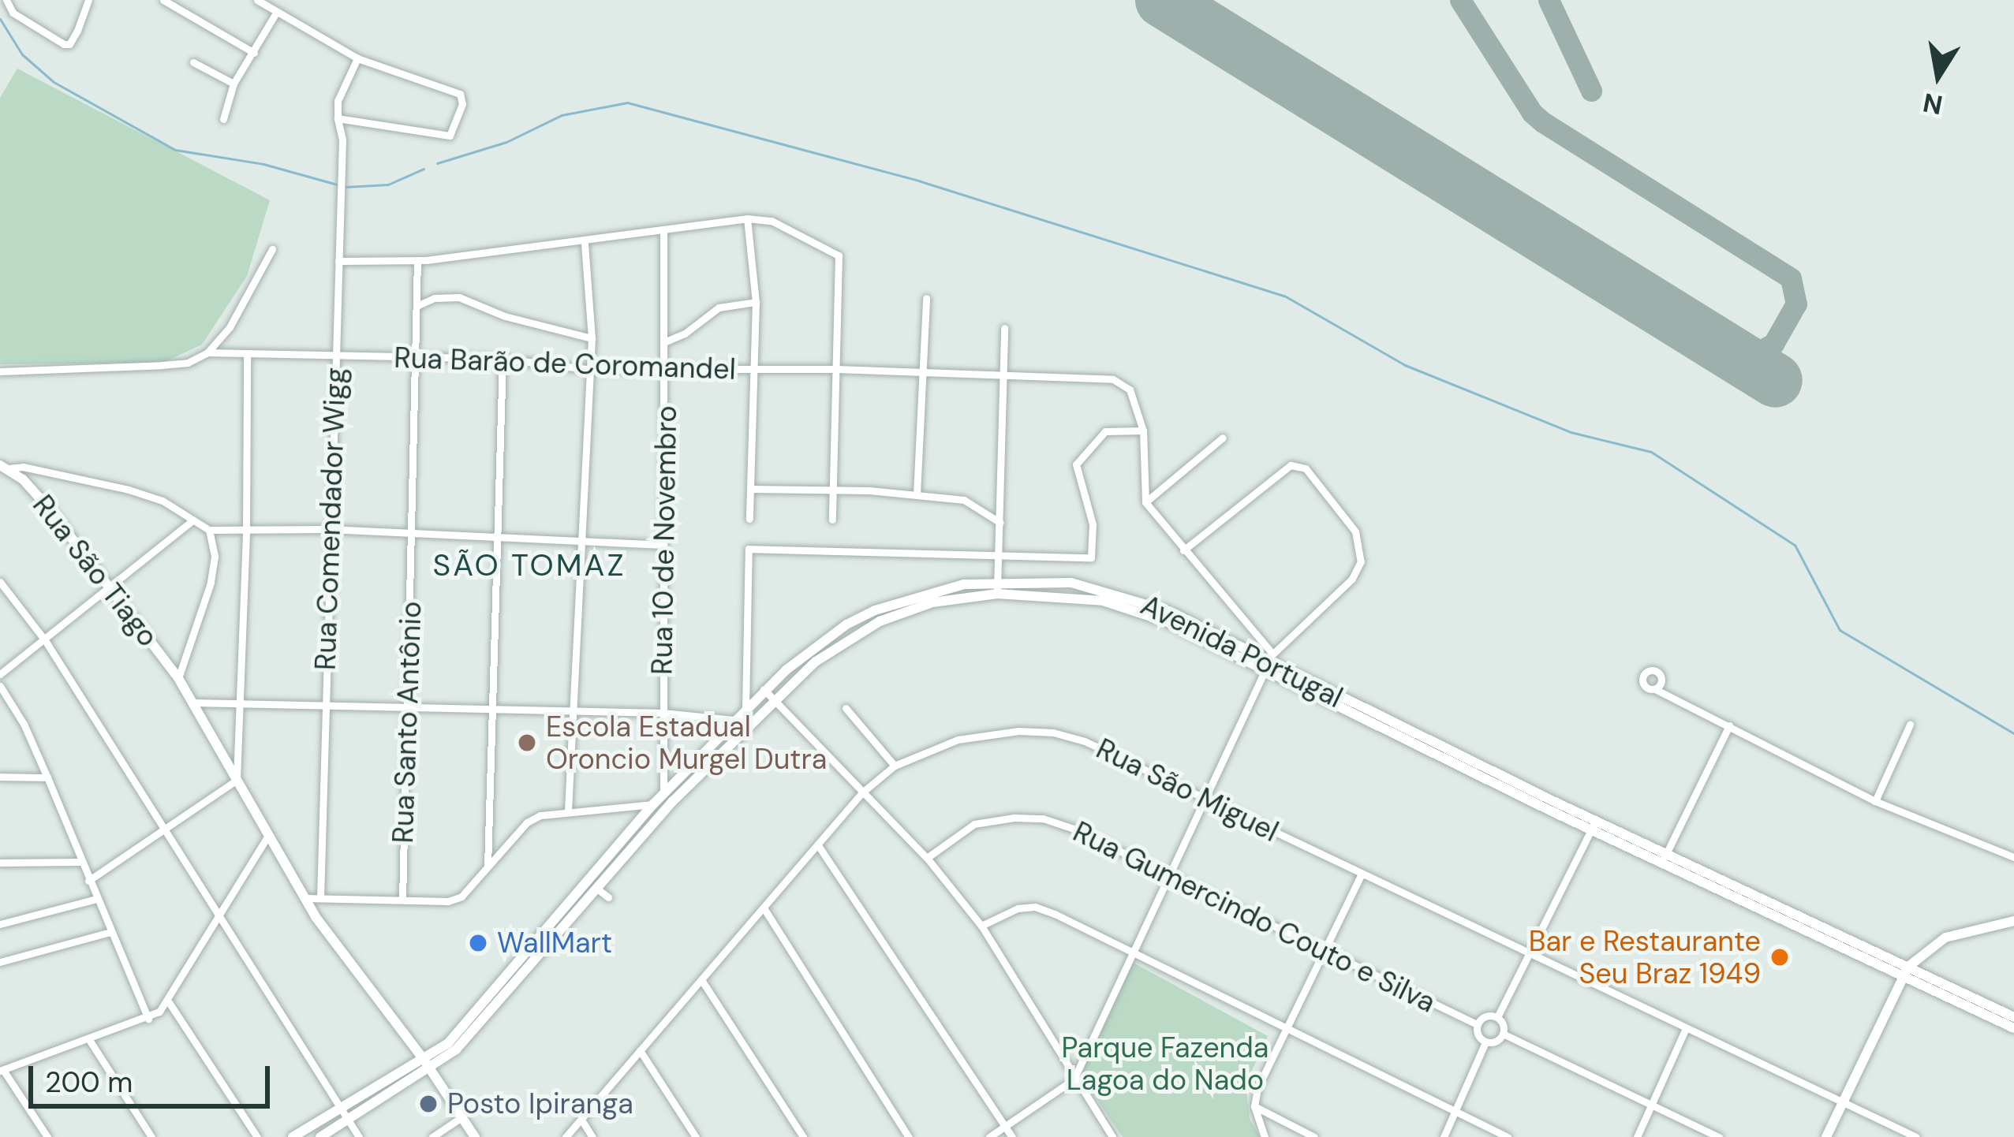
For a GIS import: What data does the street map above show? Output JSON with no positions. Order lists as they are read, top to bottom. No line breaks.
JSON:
{"streets":{"main road":["Rua São Tiago","Avenida Portugal"],"street":["Rua Barão de Coromandel","Rua Comendador Wigg","Rua 10 de Novembro","Rua Santo Antônio","Rua São Miguel","Rua Gumercindo Couto e Silva"]},"crossings":[["Rua Barão de Coromandel","Rua Comendador Wigg"],["Rua Barão de Coromandel","Rua 10 de Novembro"],["Rua Barão de Coromandel","Rua Santo Antônio"],["Rua 10 de Novembro","Avenida Portugal"],["Rua São Tiago","Avenida Portugal"]],"districts":["SÃO TOMAZ"],"parks":["Parque Fazenda Lagoa do Nado"],"places":["Escola Estadual Oroncio Murgel Dutra","WallMart","Bar e Restaurante Seu Braz 1949","Posto Ipiranga"],"scale_bar":"200 m","north":"bottom"}
